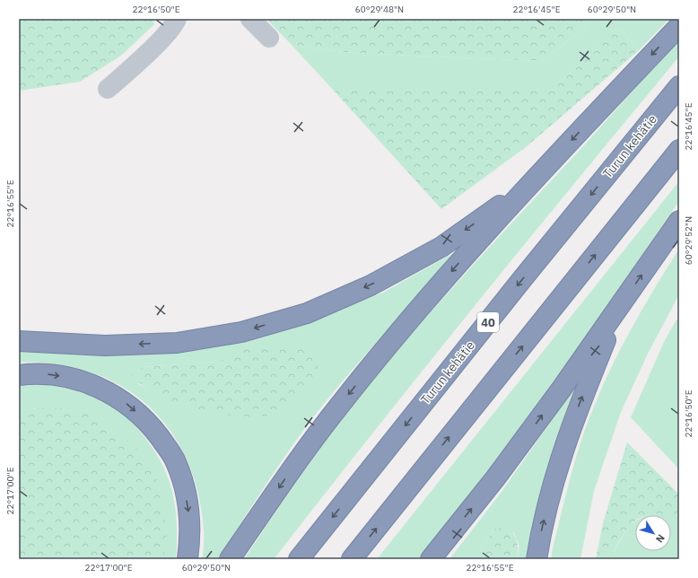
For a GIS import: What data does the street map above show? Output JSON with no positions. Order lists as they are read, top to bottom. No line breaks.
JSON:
{"streets":{"highway":["Turun kehätie","40"]},"north":"bottom right","coordinates":["22°16'50\"E","60°29'48\"N","22°16'45\"E","60°29'50\"N","22°16'55\"E","60°29'52\"N","22°17'00\"E"]}
